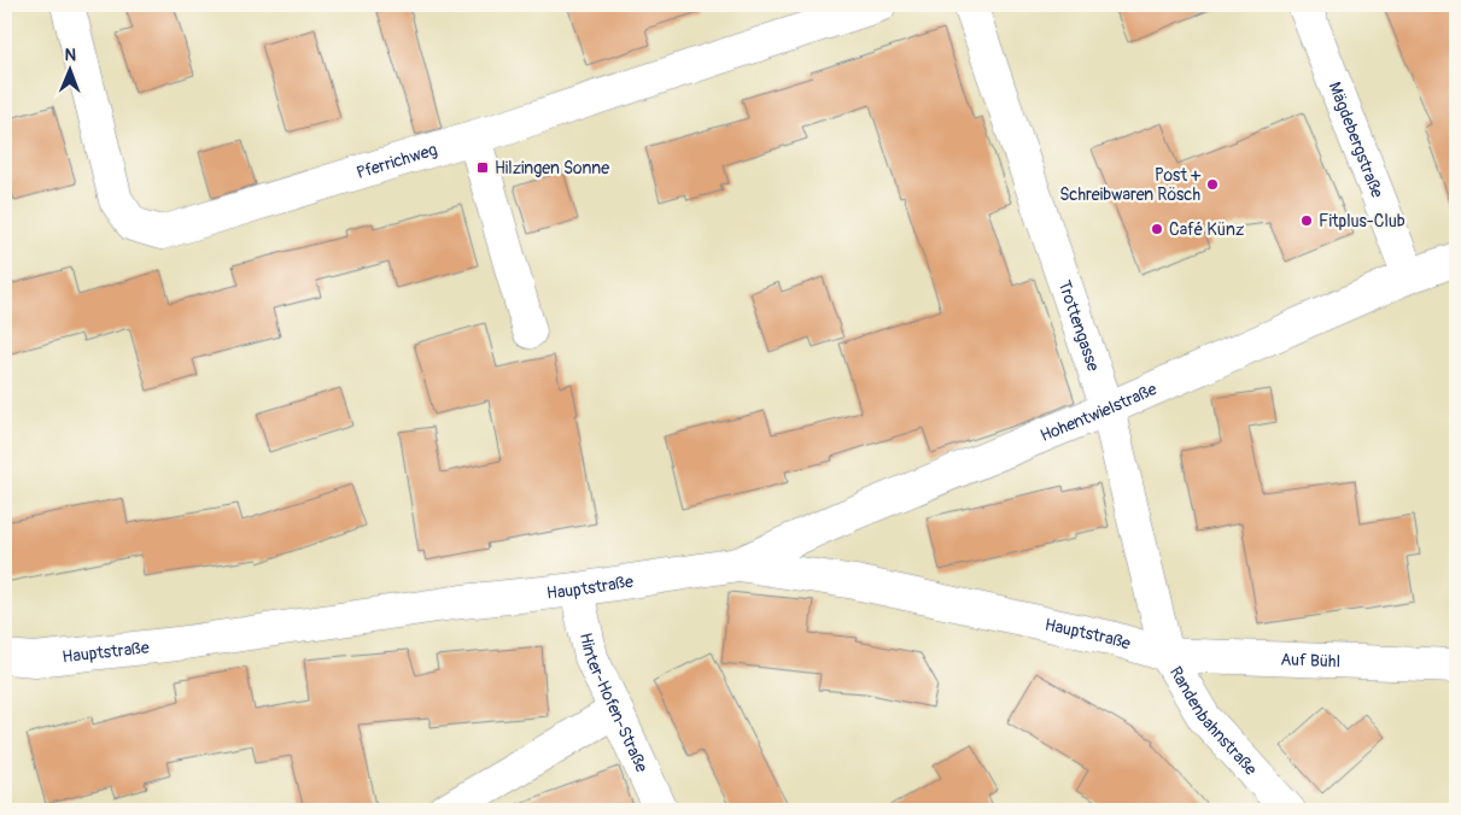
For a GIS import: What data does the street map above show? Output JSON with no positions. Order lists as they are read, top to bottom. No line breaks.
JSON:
{"streets":{"street":["Mägdebergstraße","Pferrichweg","Trottengasse","Hohentwielstraße","Hauptstraße","Auf Bühl","Hinter-Hofen-Straße","Randenbahnstraße"]},"crossings":[["Mägdebergstraße","Hohentwielstraße"],["Trottengasse","Hohentwielstraße"],["Trottengasse","Hauptstraße"],["Trottengasse","Auf Bühl"],["Trottengasse","Randenbahnstraße"],["Hohentwielstraße","Hauptstraße"],["Hauptstraße","Auf Bühl"],["Hauptstraße","Hinter-Hofen-Straße"],["Hauptstraße","Randenbahnstraße"],["Auf Bühl","Randenbahnstraße"]],"places":{"transit":["Hilzingen Sonne"],"other":["Post + Schreibwaren Rösch","Fitplus-Club","Café Künz"]},"north":"top"}
